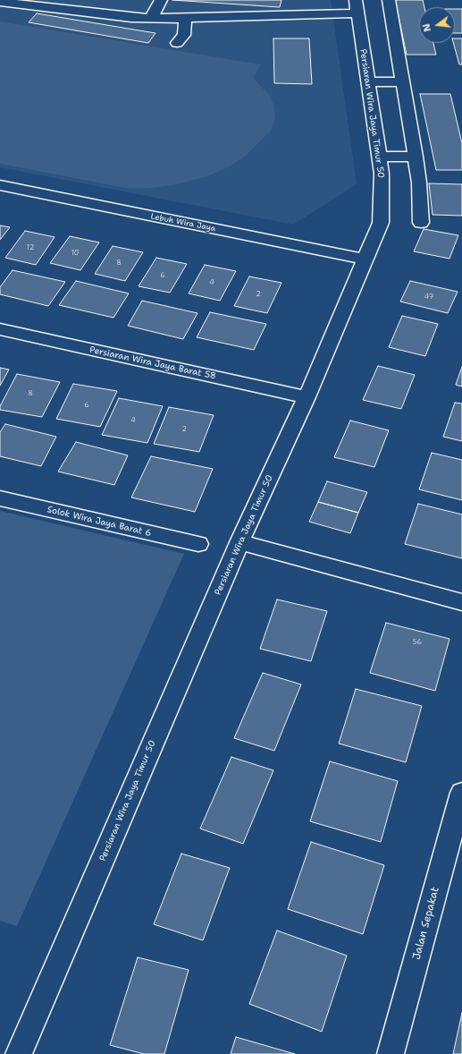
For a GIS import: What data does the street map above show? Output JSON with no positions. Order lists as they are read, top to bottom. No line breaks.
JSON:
{"streets":{"street":["Persiaran Wira Jaya Timur 50","Lebuh Wira Jaya","Persiaran Wira Jaya Barat 58","Solok Wira Jaya Barat 6","Jalan Sepakat"]},"crossings":[["Persiaran Wira Jaya Timur 50","Lebuh Wira Jaya"],["Persiaran Wira Jaya Timur 50","Persiaran Wira Jaya Barat 58"]],"house_numbers":["12","10","8","6","4","2","47","8","6","4","2","56"],"north":"left"}
